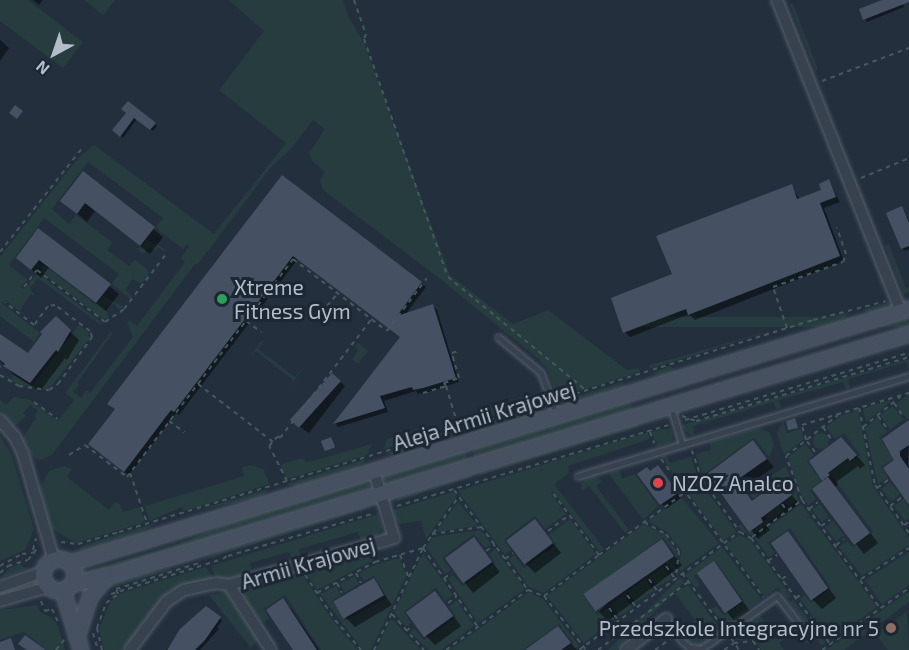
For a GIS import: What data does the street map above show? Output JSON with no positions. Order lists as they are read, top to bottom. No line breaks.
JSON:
{"streets":{"street":["Aleja Armii Krajowej","Armii Krajowej"]},"crossings":[["Aleja Armii Krajowej","Armii Krajowej"]],"places":["Xtreme Fitness Gym","NZOZ Analco","Przedszkole Integracyjne nr 5"],"north":"bottom left"}
